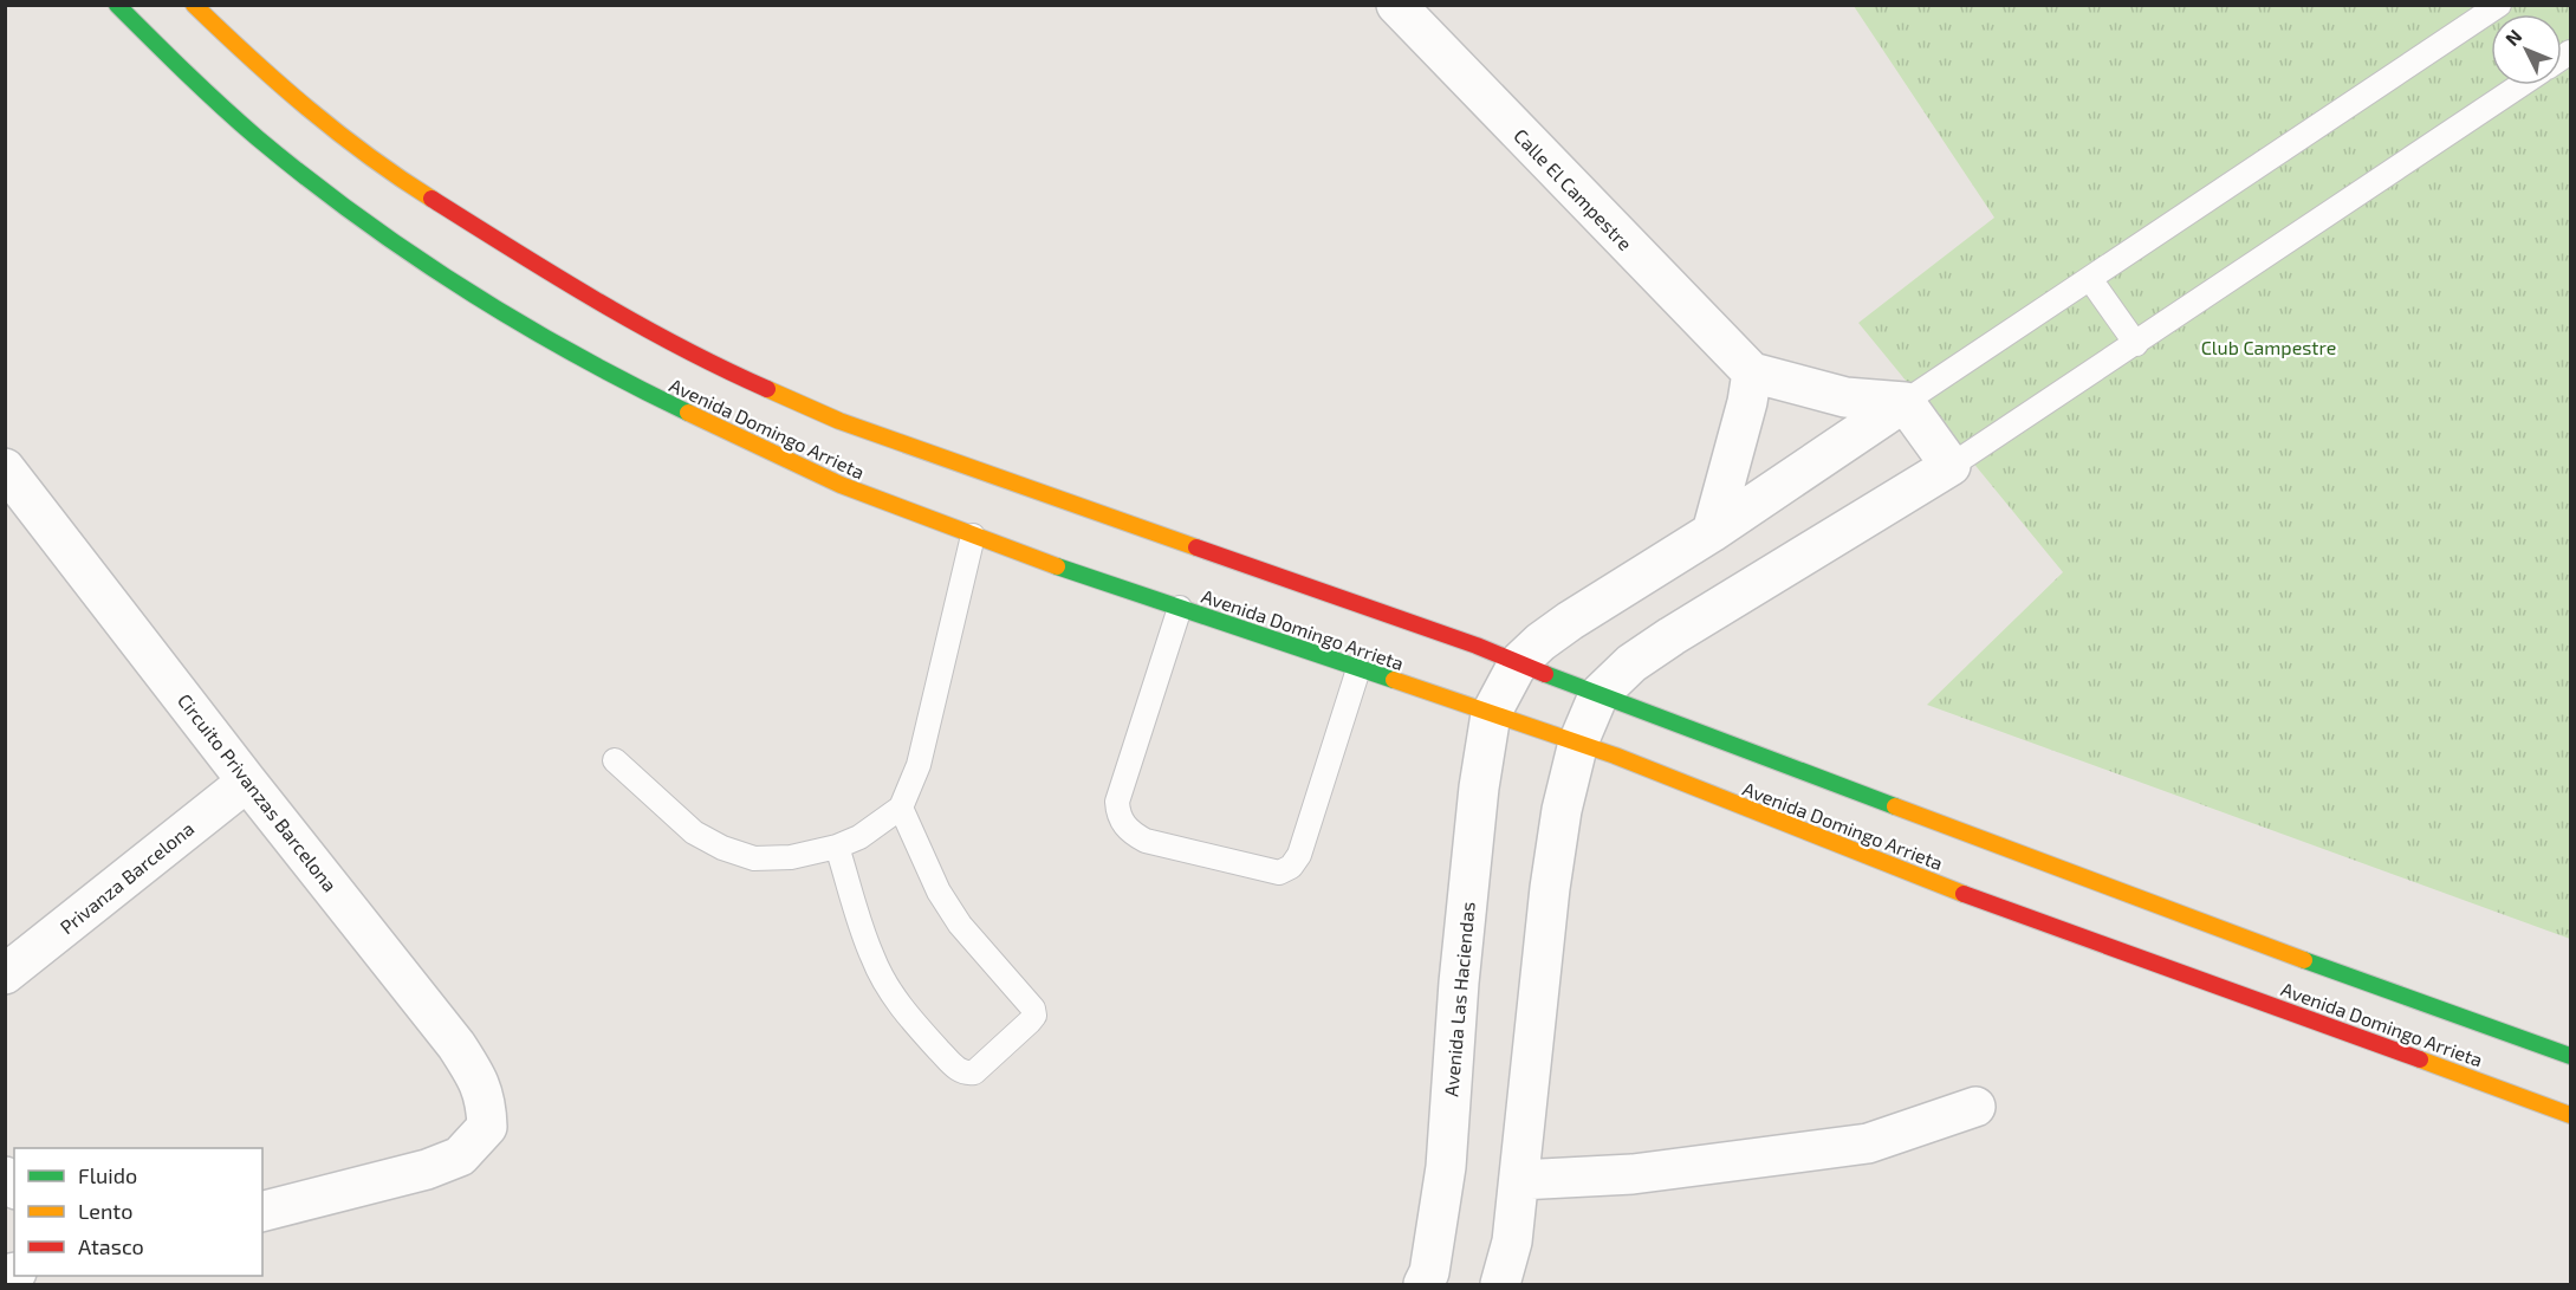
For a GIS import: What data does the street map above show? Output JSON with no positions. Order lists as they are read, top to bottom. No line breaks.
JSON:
{"streets":{"main road":["Avenida Domingo Arrieta"],"street":["Calle El Campestre","Circuito Privanzas Barcelona","Privanza Barcelona","Avenida Las Haciendas"]},"crossings":[["Avenida Domingo Arrieta","Avenida Las Haciendas"],["Circuito Privanzas Barcelona","Privanza Barcelona"]],"parks":["Club Campestre"],"legend":["Fluido","Lento","Atasco"],"north":"top left"}
